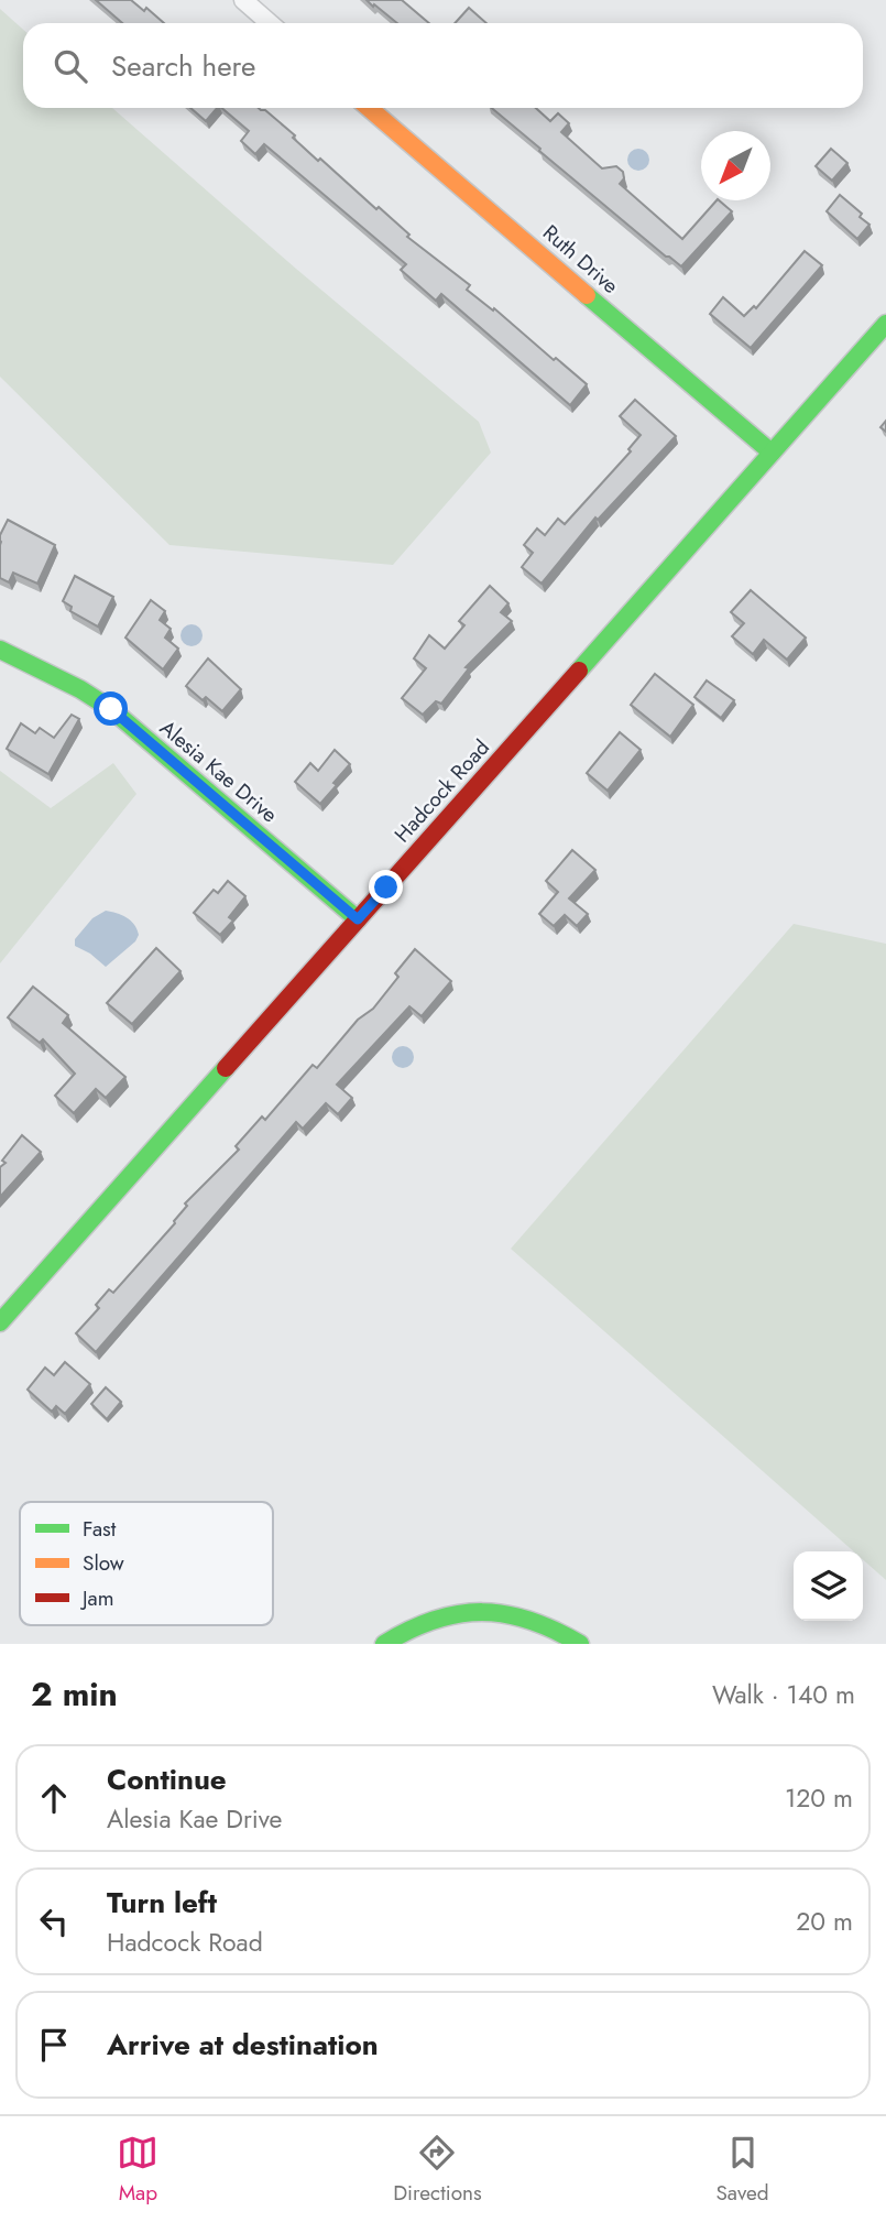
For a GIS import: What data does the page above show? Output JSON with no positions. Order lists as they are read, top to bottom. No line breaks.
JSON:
{"streets":{"street":["Ruth Drive","Alesia Kae Drive","Hadcock Road"]},"crossings":[["Ruth Drive","Hadcock Road"],["Alesia Kae Drive","Hadcock Road"]],"legend":["Fast","Slow","Jam"],"north":"bottom left","page":{"search":"Search here","heading":["2 min","Walk · 140 m"],"list":[["Continue","Alesia Kae Drive","120 m"],["Turn left","Hadcock Road","20 m"],"Arrive at destination"],"nav":["Map","Directions","Saved"]}}
